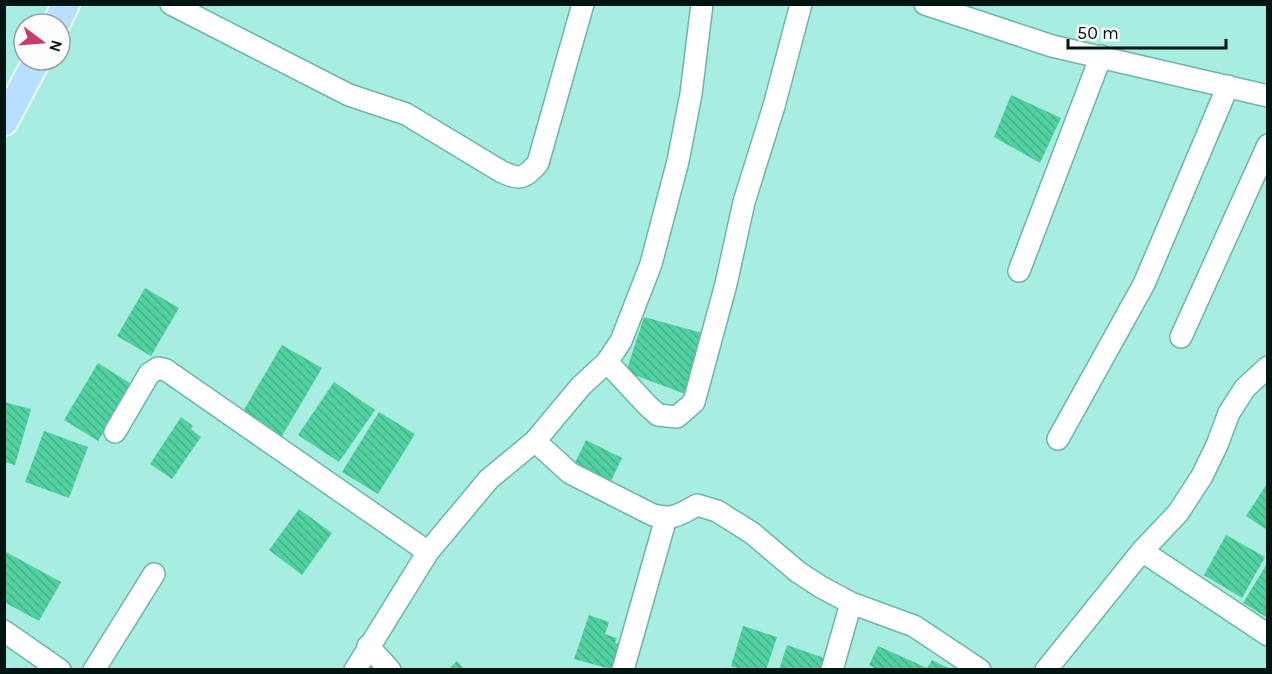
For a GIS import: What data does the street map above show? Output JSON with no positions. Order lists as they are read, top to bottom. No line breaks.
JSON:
{"scale_bar":"50 m","north":"right"}
